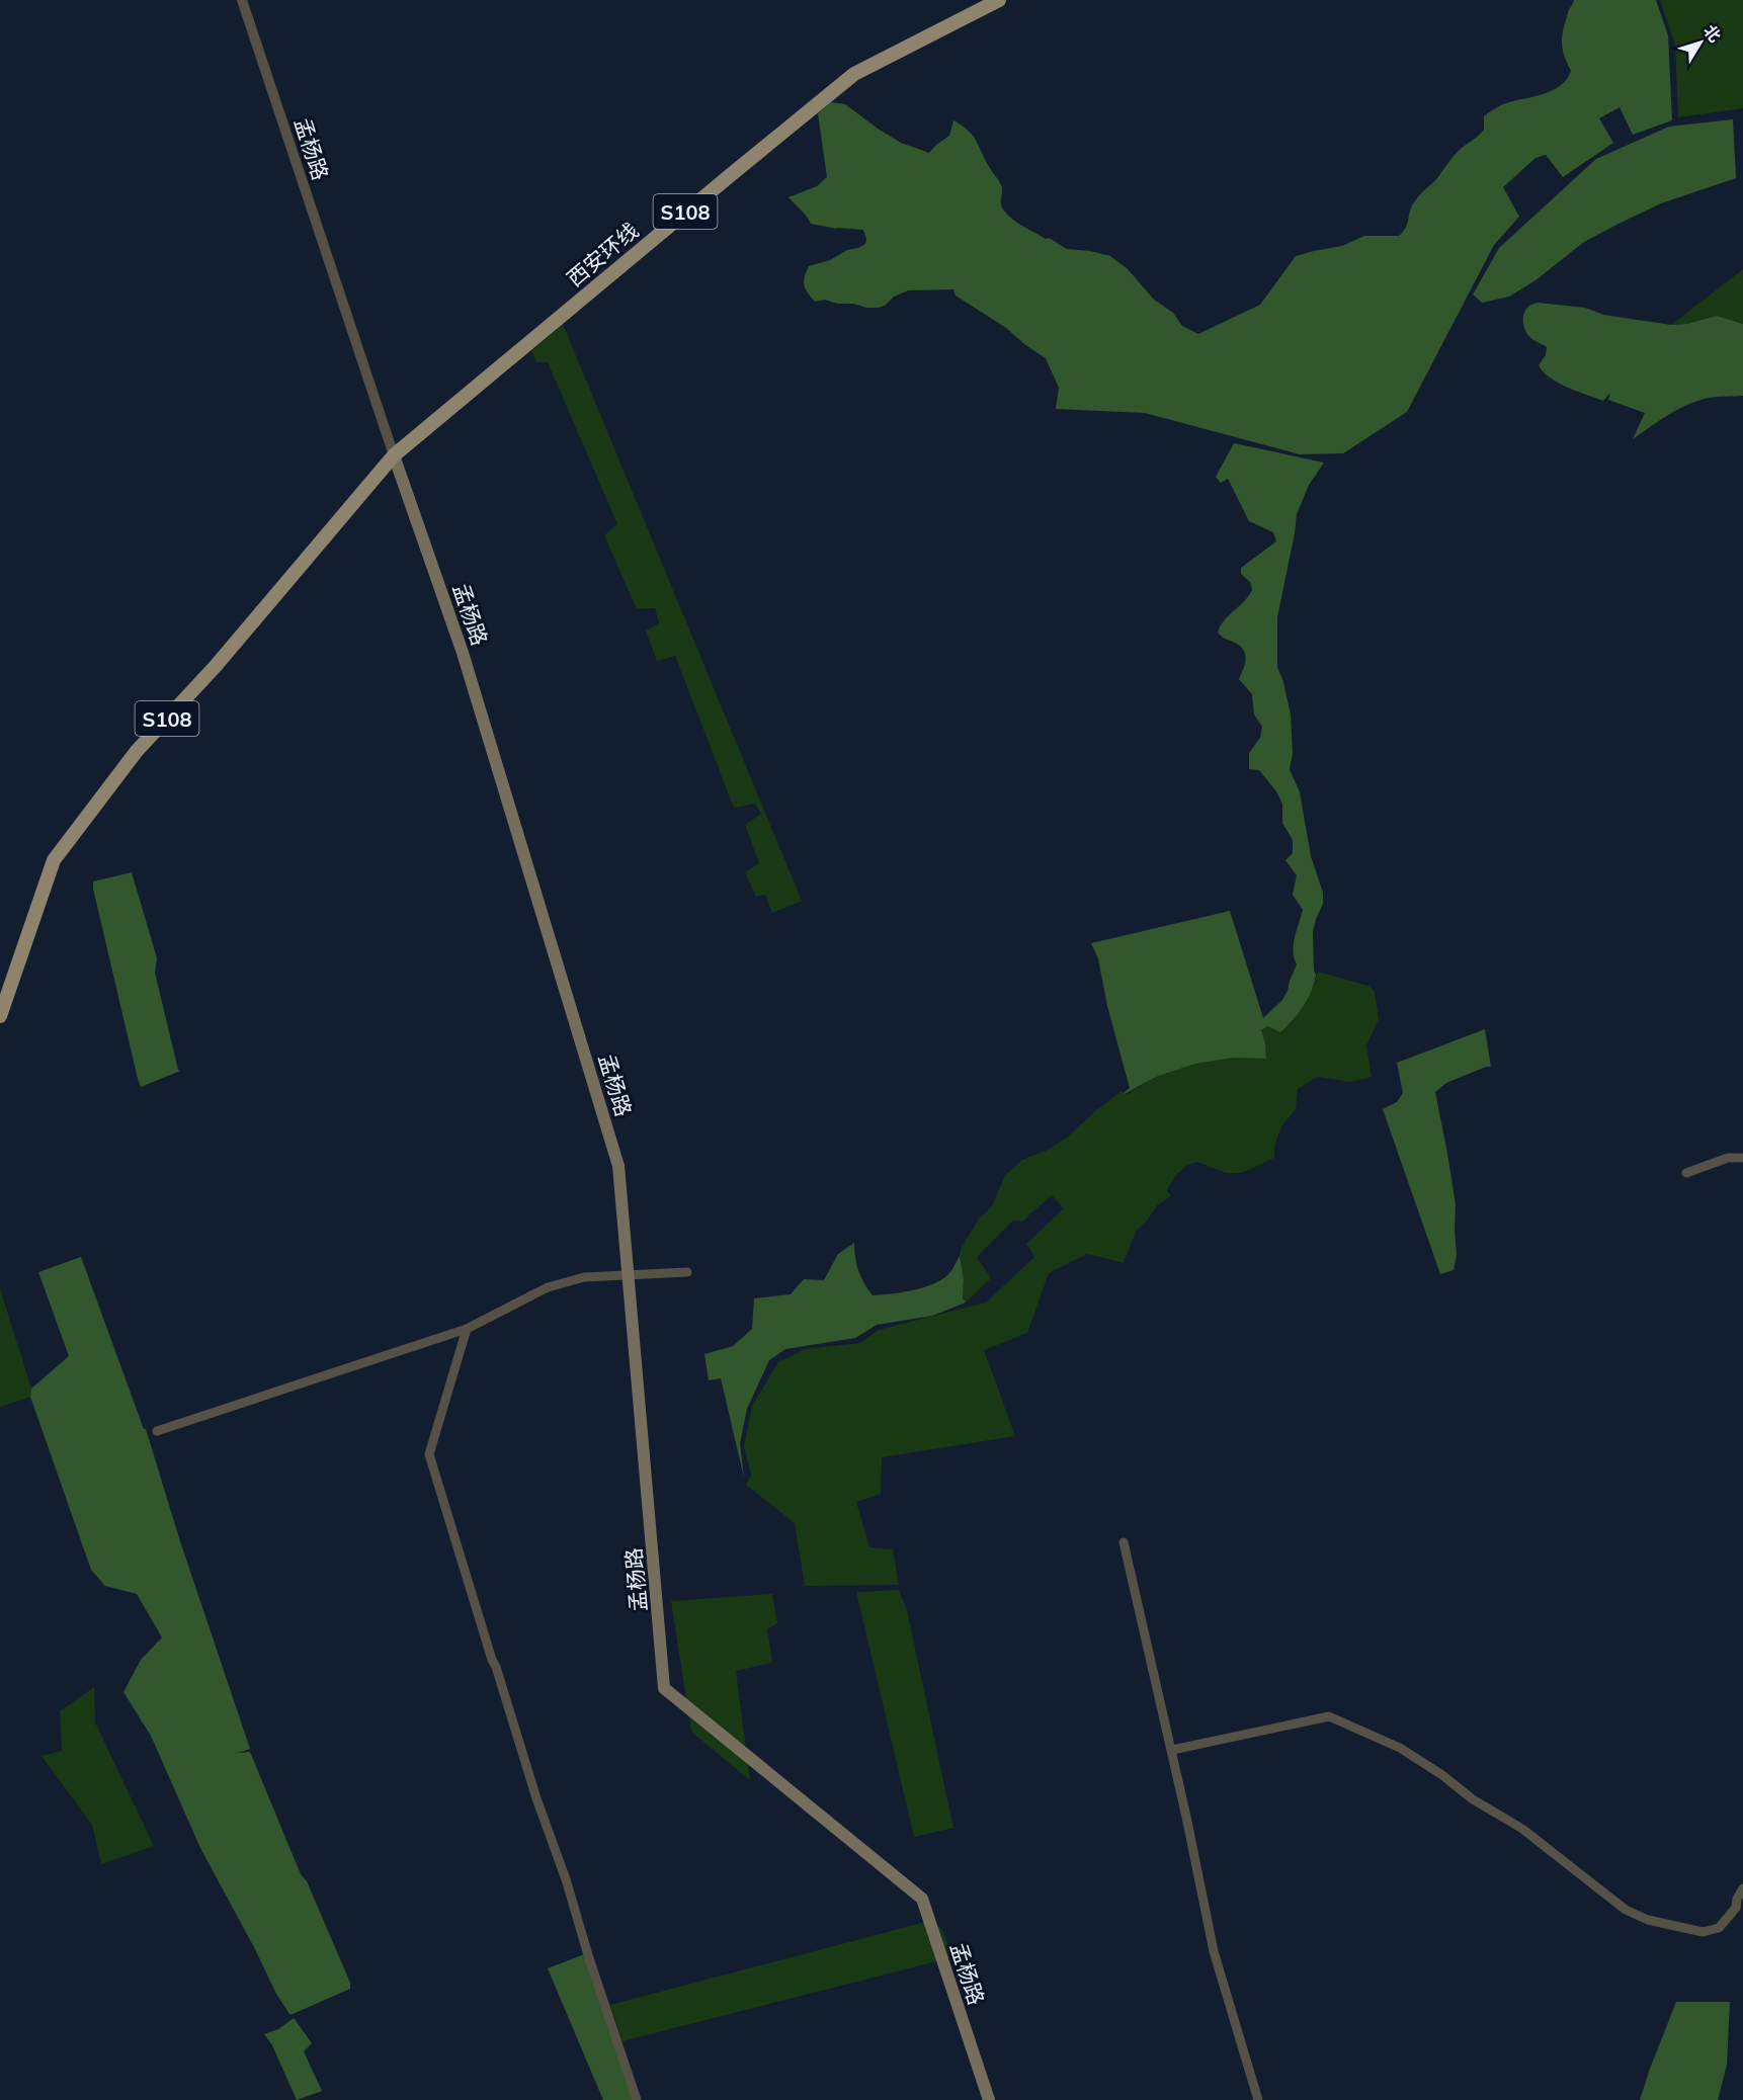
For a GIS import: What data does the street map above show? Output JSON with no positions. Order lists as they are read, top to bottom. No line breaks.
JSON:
{"streets":{"main road":["孟杨路","S108","西安环线"]},"crossings":[["孟杨路","S108"],["孟杨路","西安环线"],["S108","西安环线"]],"north":"top right"}
